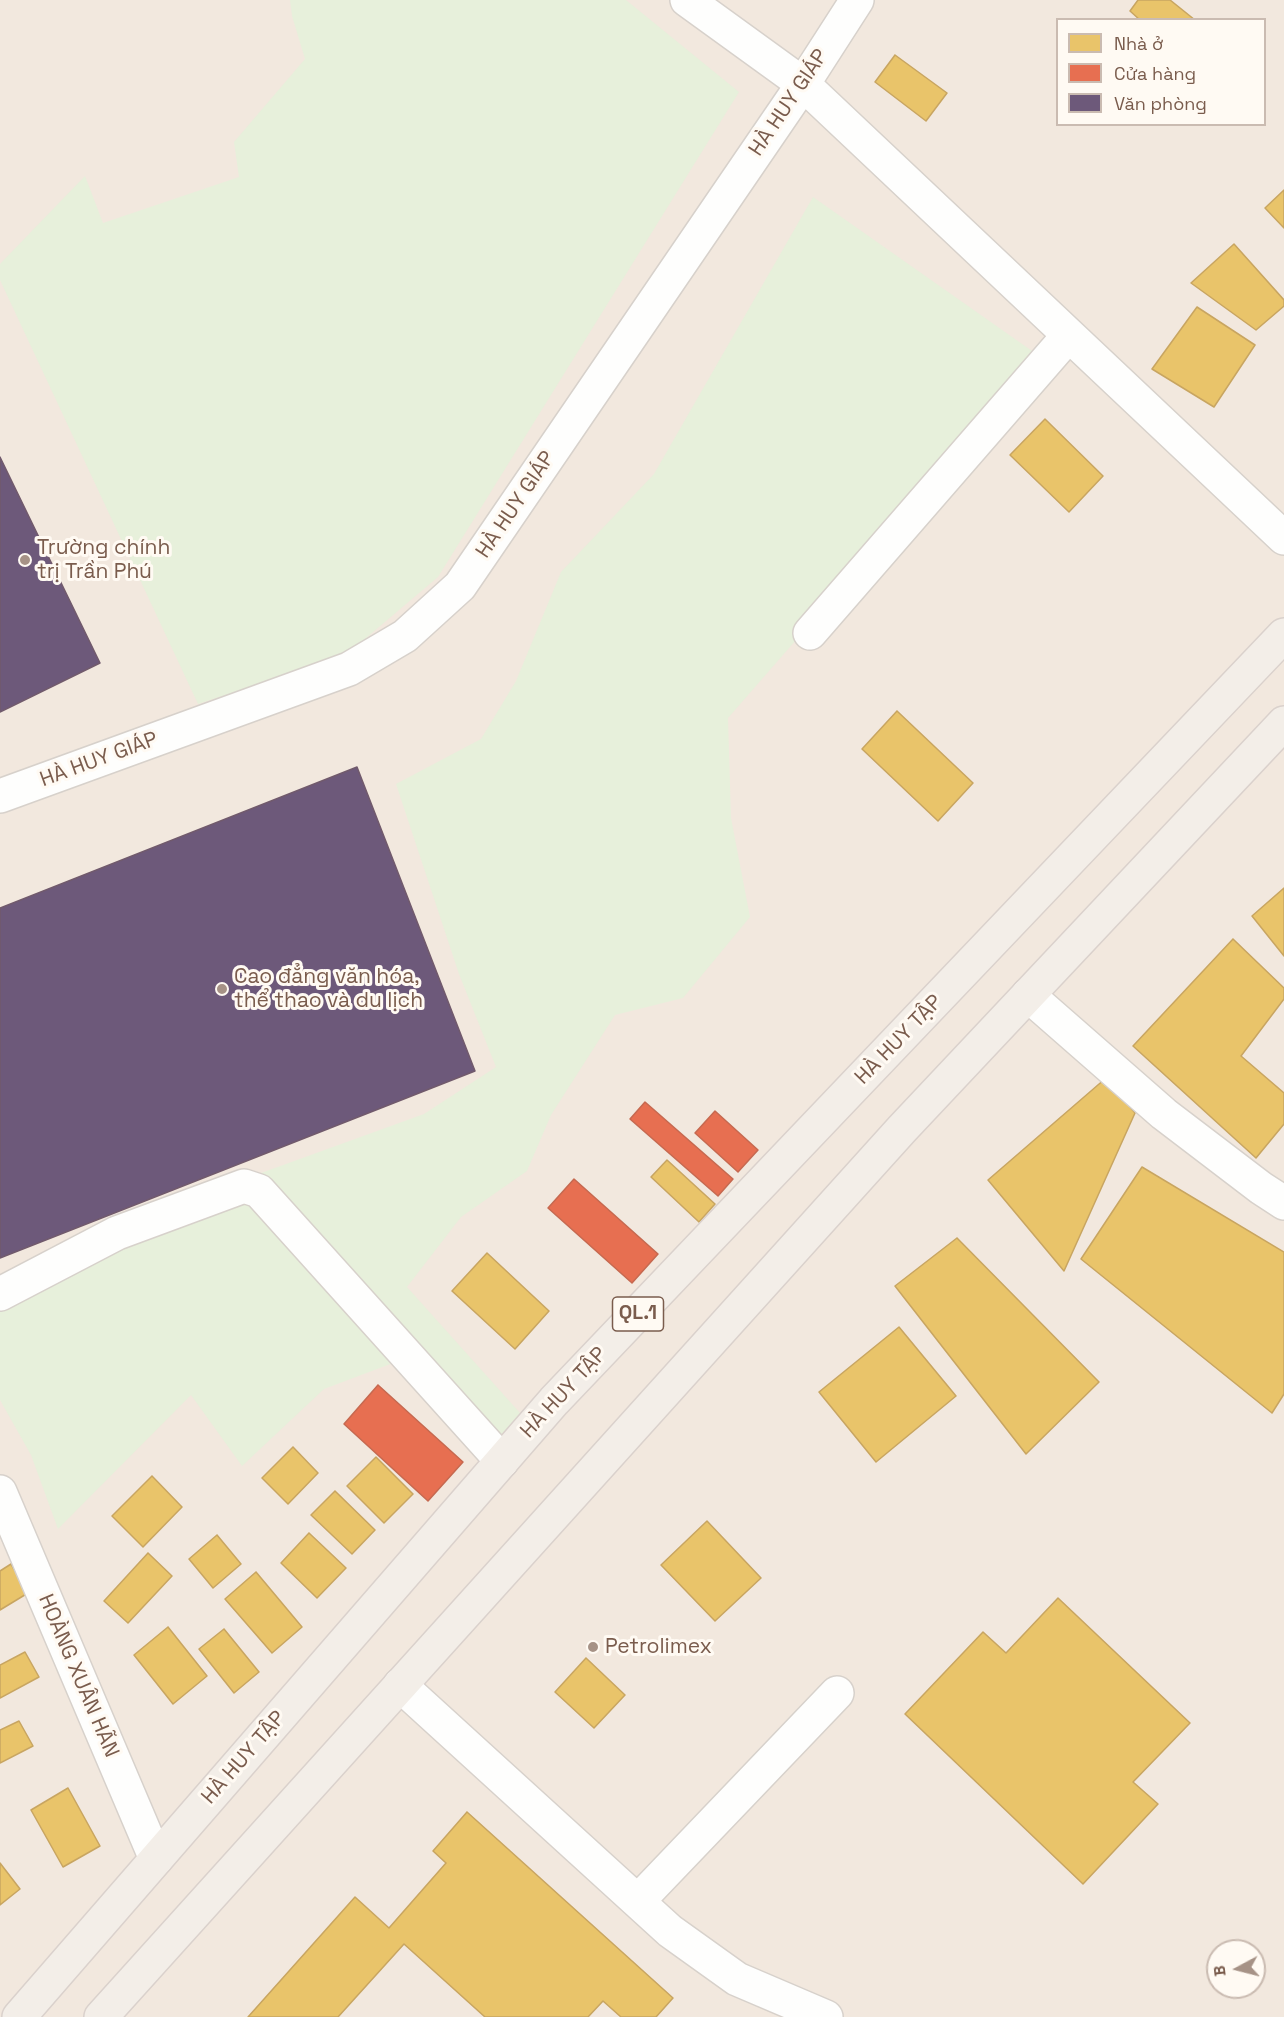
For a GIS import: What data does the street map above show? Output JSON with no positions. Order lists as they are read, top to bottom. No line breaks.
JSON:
{"streets":{"main road":["HÀ HUY TẬP","QL.1"],"street":["HÀ HUY GIÁP","HOÀNG XUÂN HÃN"]},"crossings":[["HÀ HUY TẬP","HOÀNG XUÂN HÃN"]],"places":["Trường chính trị Trần Phú","Cao đẳng văn hóa, thể thao và du lịch","Petrolimex"],"legend":["Nhà ở","Cửa hàng","Văn phòng"],"north":"left"}
